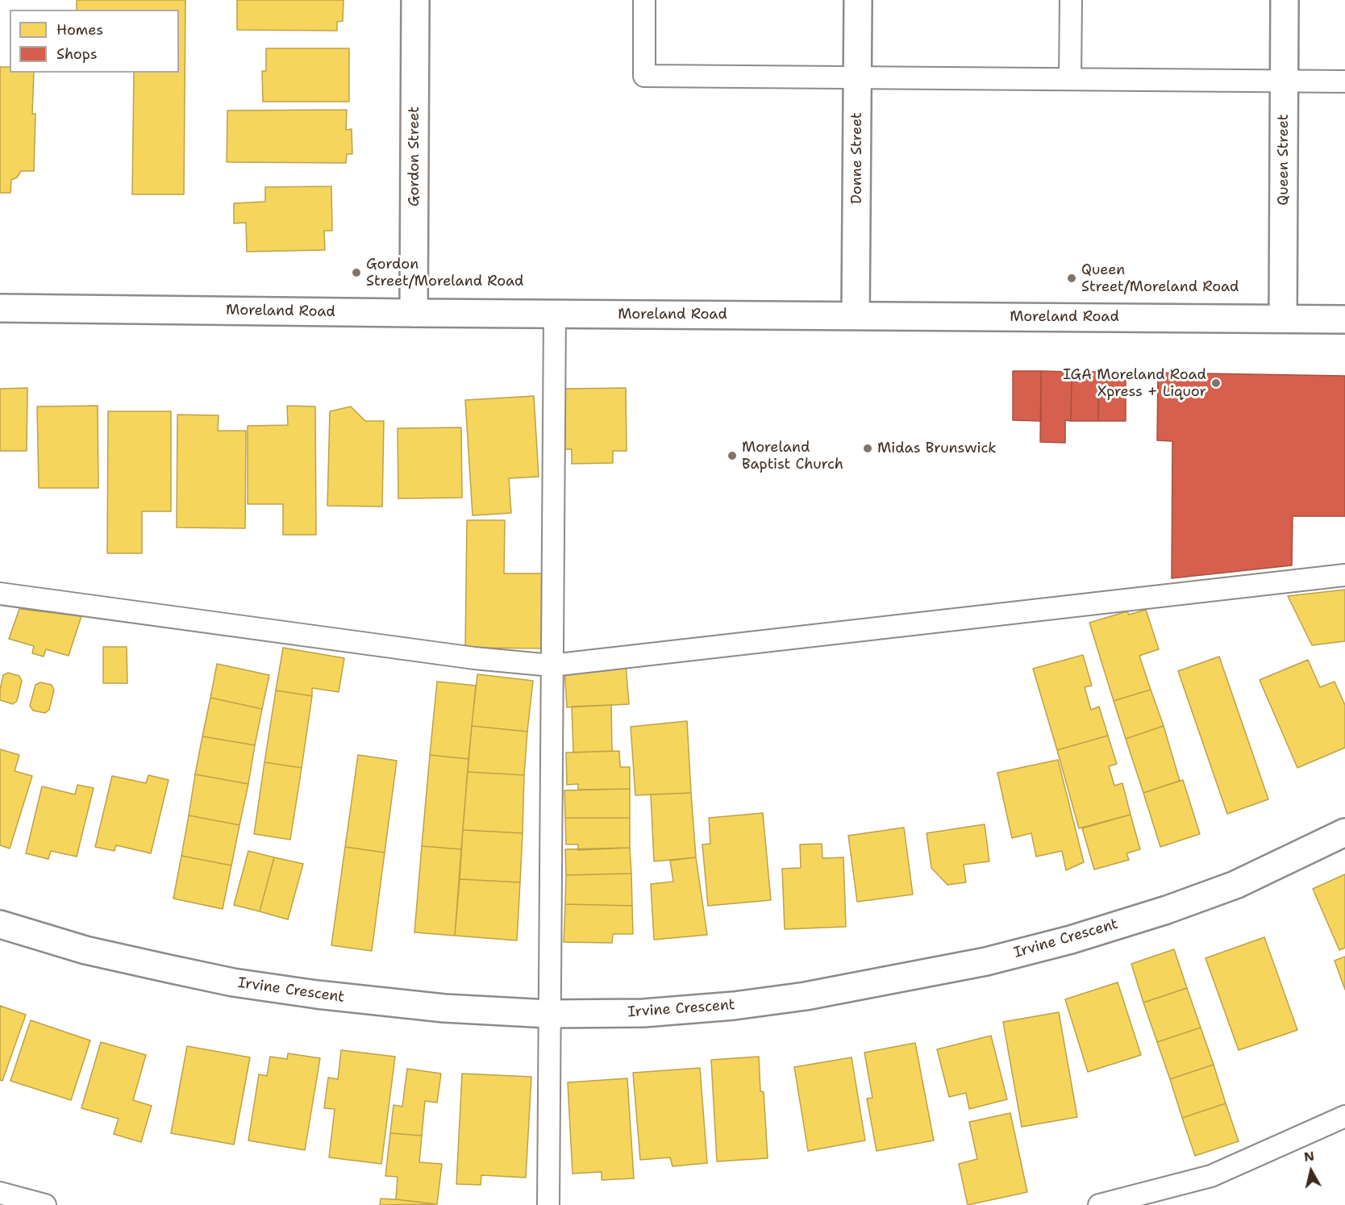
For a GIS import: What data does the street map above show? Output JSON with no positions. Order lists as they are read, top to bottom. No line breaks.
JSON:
{"streets":{"street":["Gordon Street","Donne Street","Queen Street","Moreland Road","Irvine Crescent"]},"crossings":[["Gordon Street","Moreland Road"],["Donne Street","Moreland Road"],["Queen Street","Moreland Road"]],"places":["Gordon Street/Moreland Road","Queen Street/Moreland Road","IGA Moreland Road Xpress + Liquor","Midas Brunswick","Moreland Baptist Church"],"legend":["Homes","Shops"],"north":"top"}
